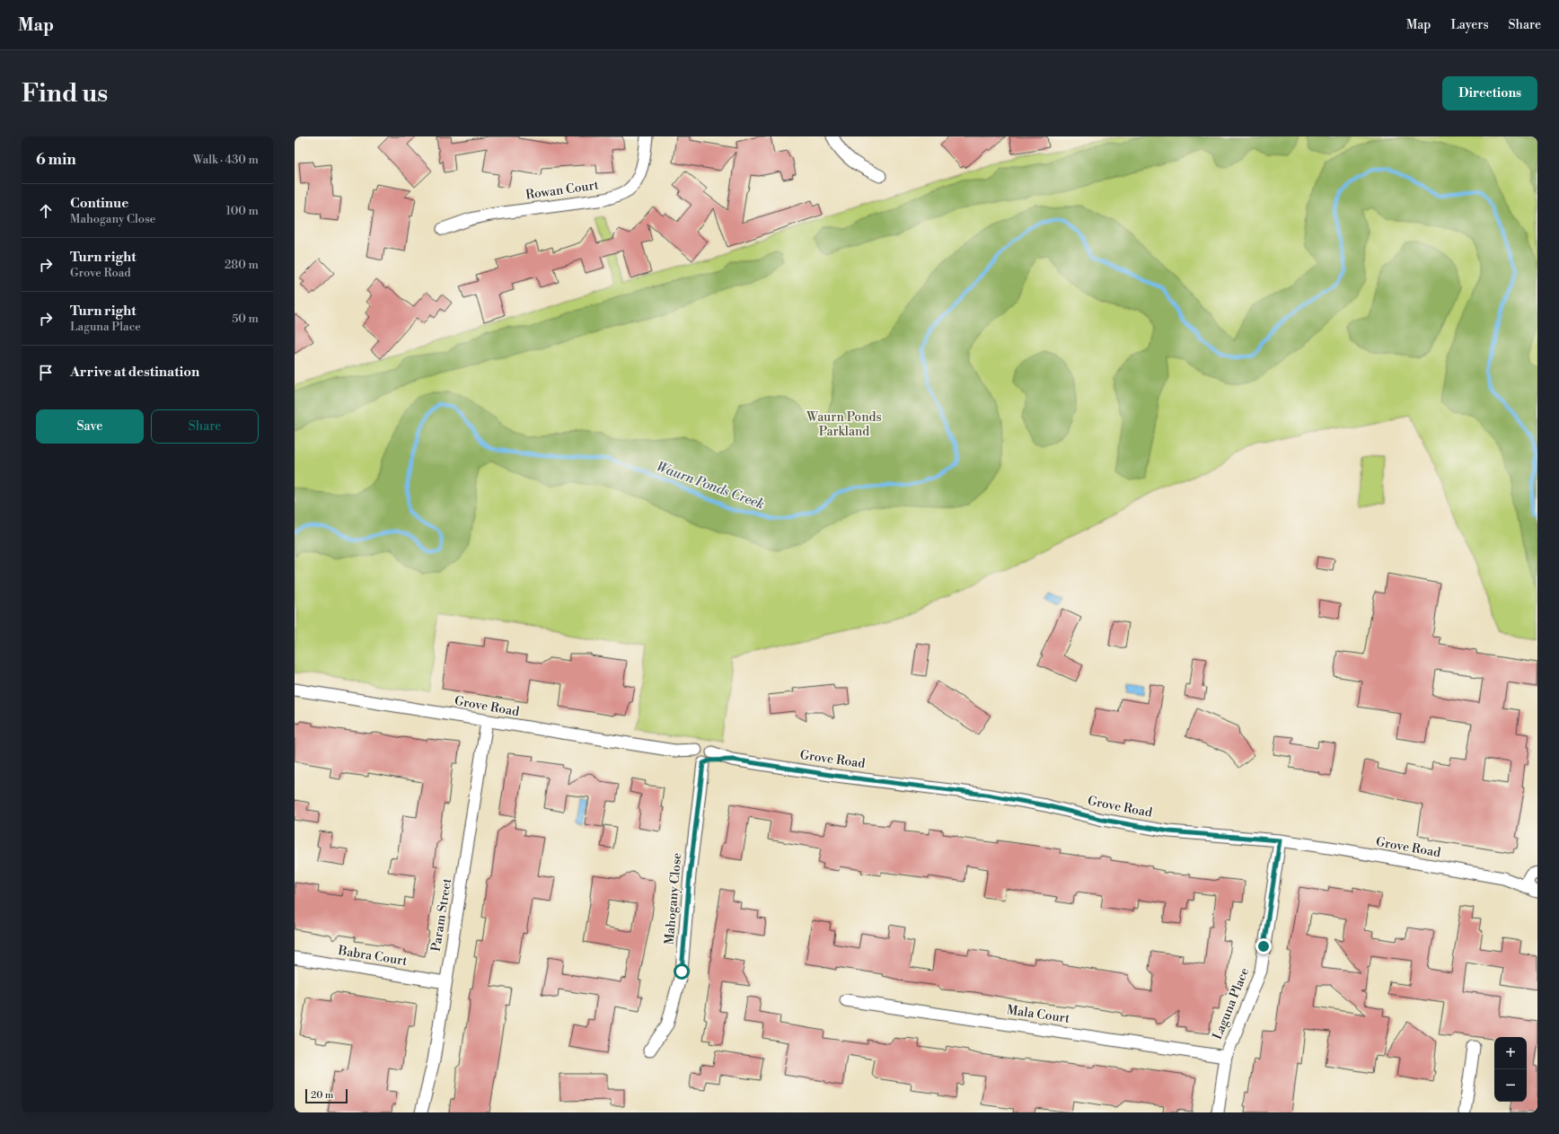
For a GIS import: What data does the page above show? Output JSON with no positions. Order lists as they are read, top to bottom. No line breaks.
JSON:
{"streets":{"street":["Rowan Court","Grove Road","Mahogany Close","Param Street","Babra Court","Laguna Place","Mala Court"]},"crossings":[["Grove Road","Mahogany Close"],["Grove Road","Param Street"],["Grove Road","Laguna Place"],["Param Street","Babra Court"],["Laguna Place","Mala Court"]],"water":["Waurn Ponds Creek"],"parks":["Waurn Ponds Parkland"],"scale_bar":"20 m","page":{"header":"Map","nav":["Map","Layers","Share"],"buttons":["Directions",["Save","Share"]],"title":"Find us","heading":["6 min","Walk · 430 m"],"list":[["Continue","Mahogany Close","100 m"],["Turn right","Grove Road","280 m"],["Turn right","Laguna Place","50 m"],"Arrive at destination"],"map_buttons":["+","−"],"scale":"20 m"}}
